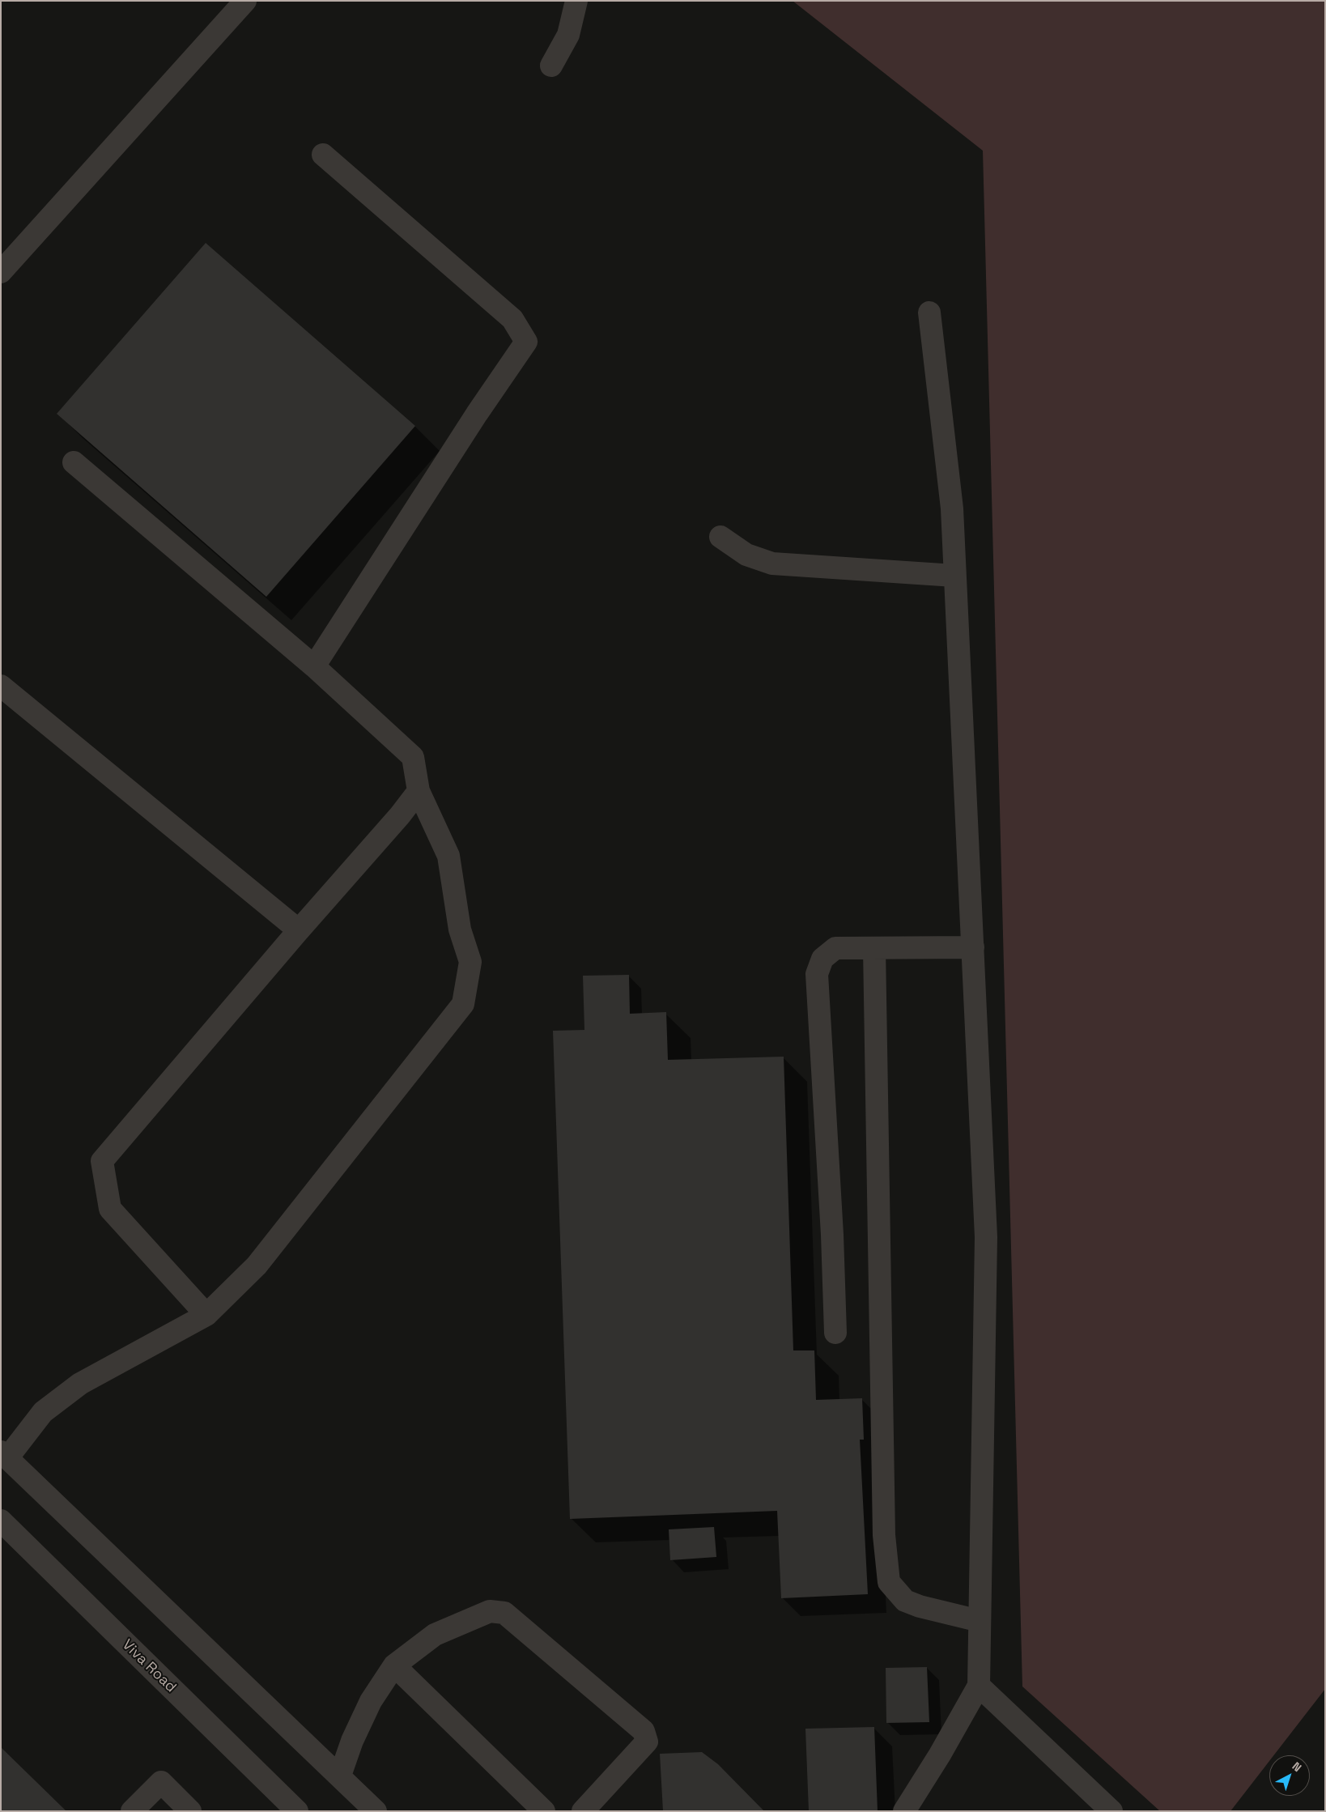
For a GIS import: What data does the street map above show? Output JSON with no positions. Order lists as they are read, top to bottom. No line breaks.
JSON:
{"streets":{"street":["Viva Road"]},"north":"top right"}
